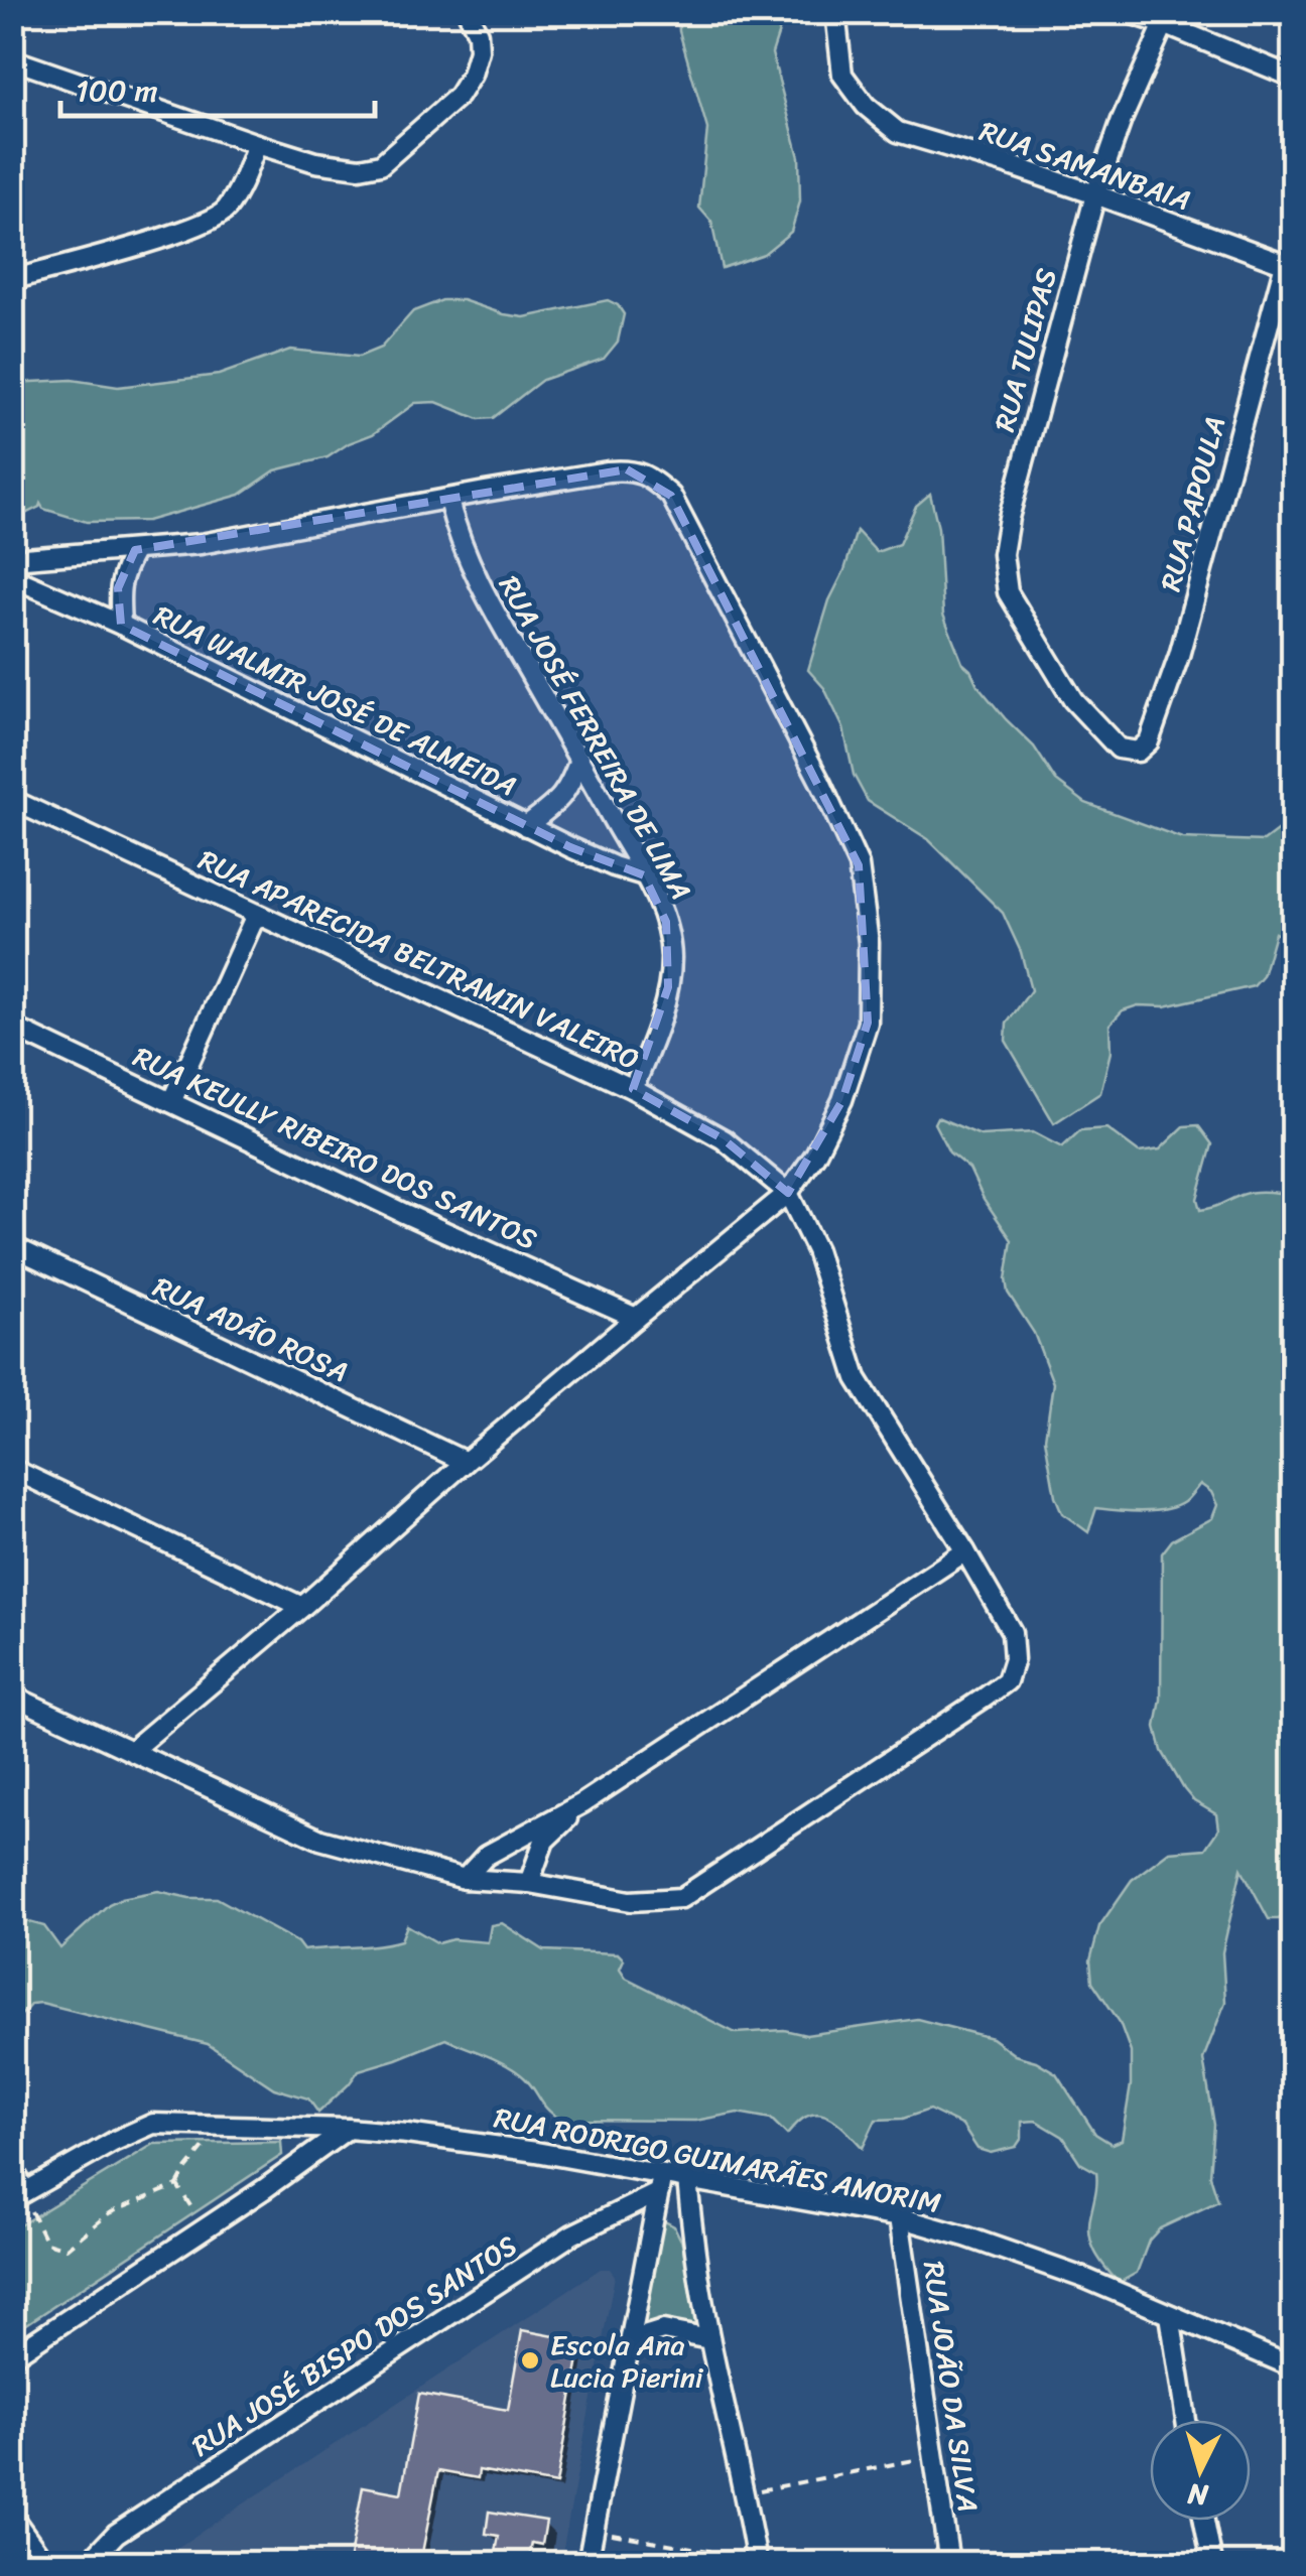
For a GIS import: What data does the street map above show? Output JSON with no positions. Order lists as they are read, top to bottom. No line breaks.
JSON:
{"streets":{"street":["RUA SAMANBAIA","RUA TULIPAS","RUA PAPOULA","RUA WALMIR JOSÉ DE ALMEIDA","RUA JOSÉ FERREIRA DE LIMA","RUA APARECIDA BELTRAMIN VALEIRO","RUA KEULLY RIBEIRO DOS SANTOS","RUA ADÃO ROSA","RUA RODRIGO GUIMARÃES AMORIM","RUA JOSÉ BISPO DOS SANTOS","RUA JOÃO DA SILVA"]},"crossings":[["RUA SAMANBAIA","RUA TULIPAS"],["RUA SAMANBAIA","RUA PAPOULA"],["RUA TULIPAS","RUA PAPOULA"],["RUA WALMIR JOSÉ DE ALMEIDA","RUA JOSÉ FERREIRA DE LIMA"],["RUA JOSÉ FERREIRA DE LIMA","RUA APARECIDA BELTRAMIN VALEIRO"],["RUA RODRIGO GUIMARÃES AMORIM","RUA JOSÉ BISPO DOS SANTOS"],["RUA RODRIGO GUIMARÃES AMORIM","RUA JOÃO DA SILVA"]],"places":["Escola Ana Lucia Pierini"],"scale_bar":"100 m","north":"bottom"}
